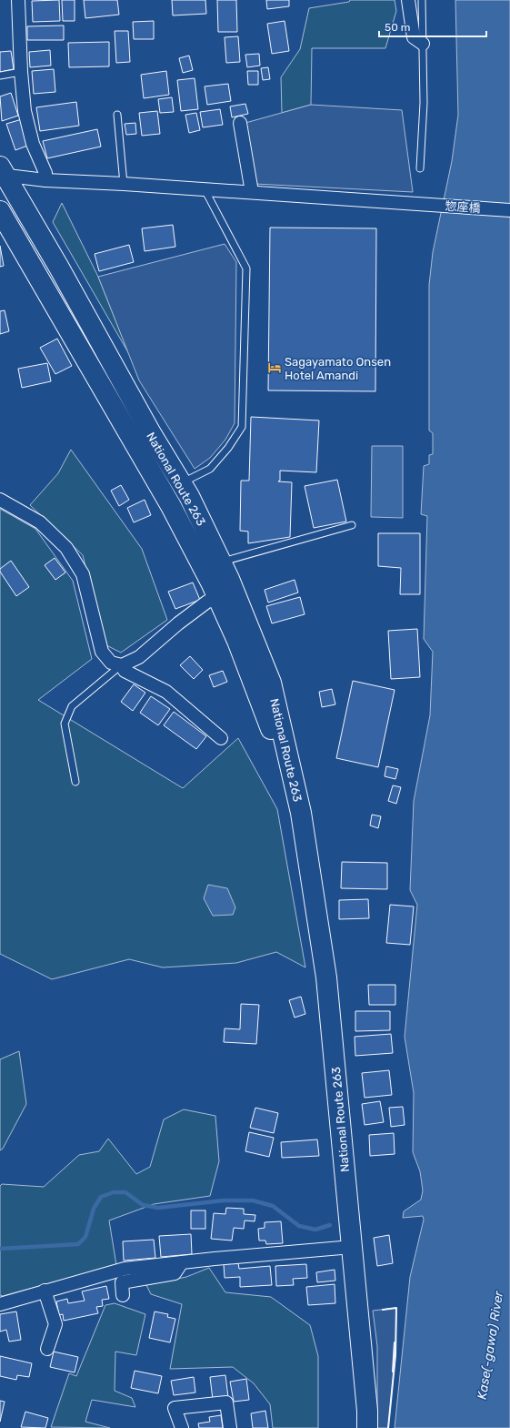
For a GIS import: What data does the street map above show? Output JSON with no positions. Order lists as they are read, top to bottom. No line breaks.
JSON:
{"streets":{"highway":["National Route 263"],"street":["惣座橋"]},"crossings":[["惣座橋","National Route 263"]],"water":["Kase(-gawa) River"],"places":{"hotel":["Sagayamato Onsen Hotel Amandi"]},"scale_bar":"50 m"}
